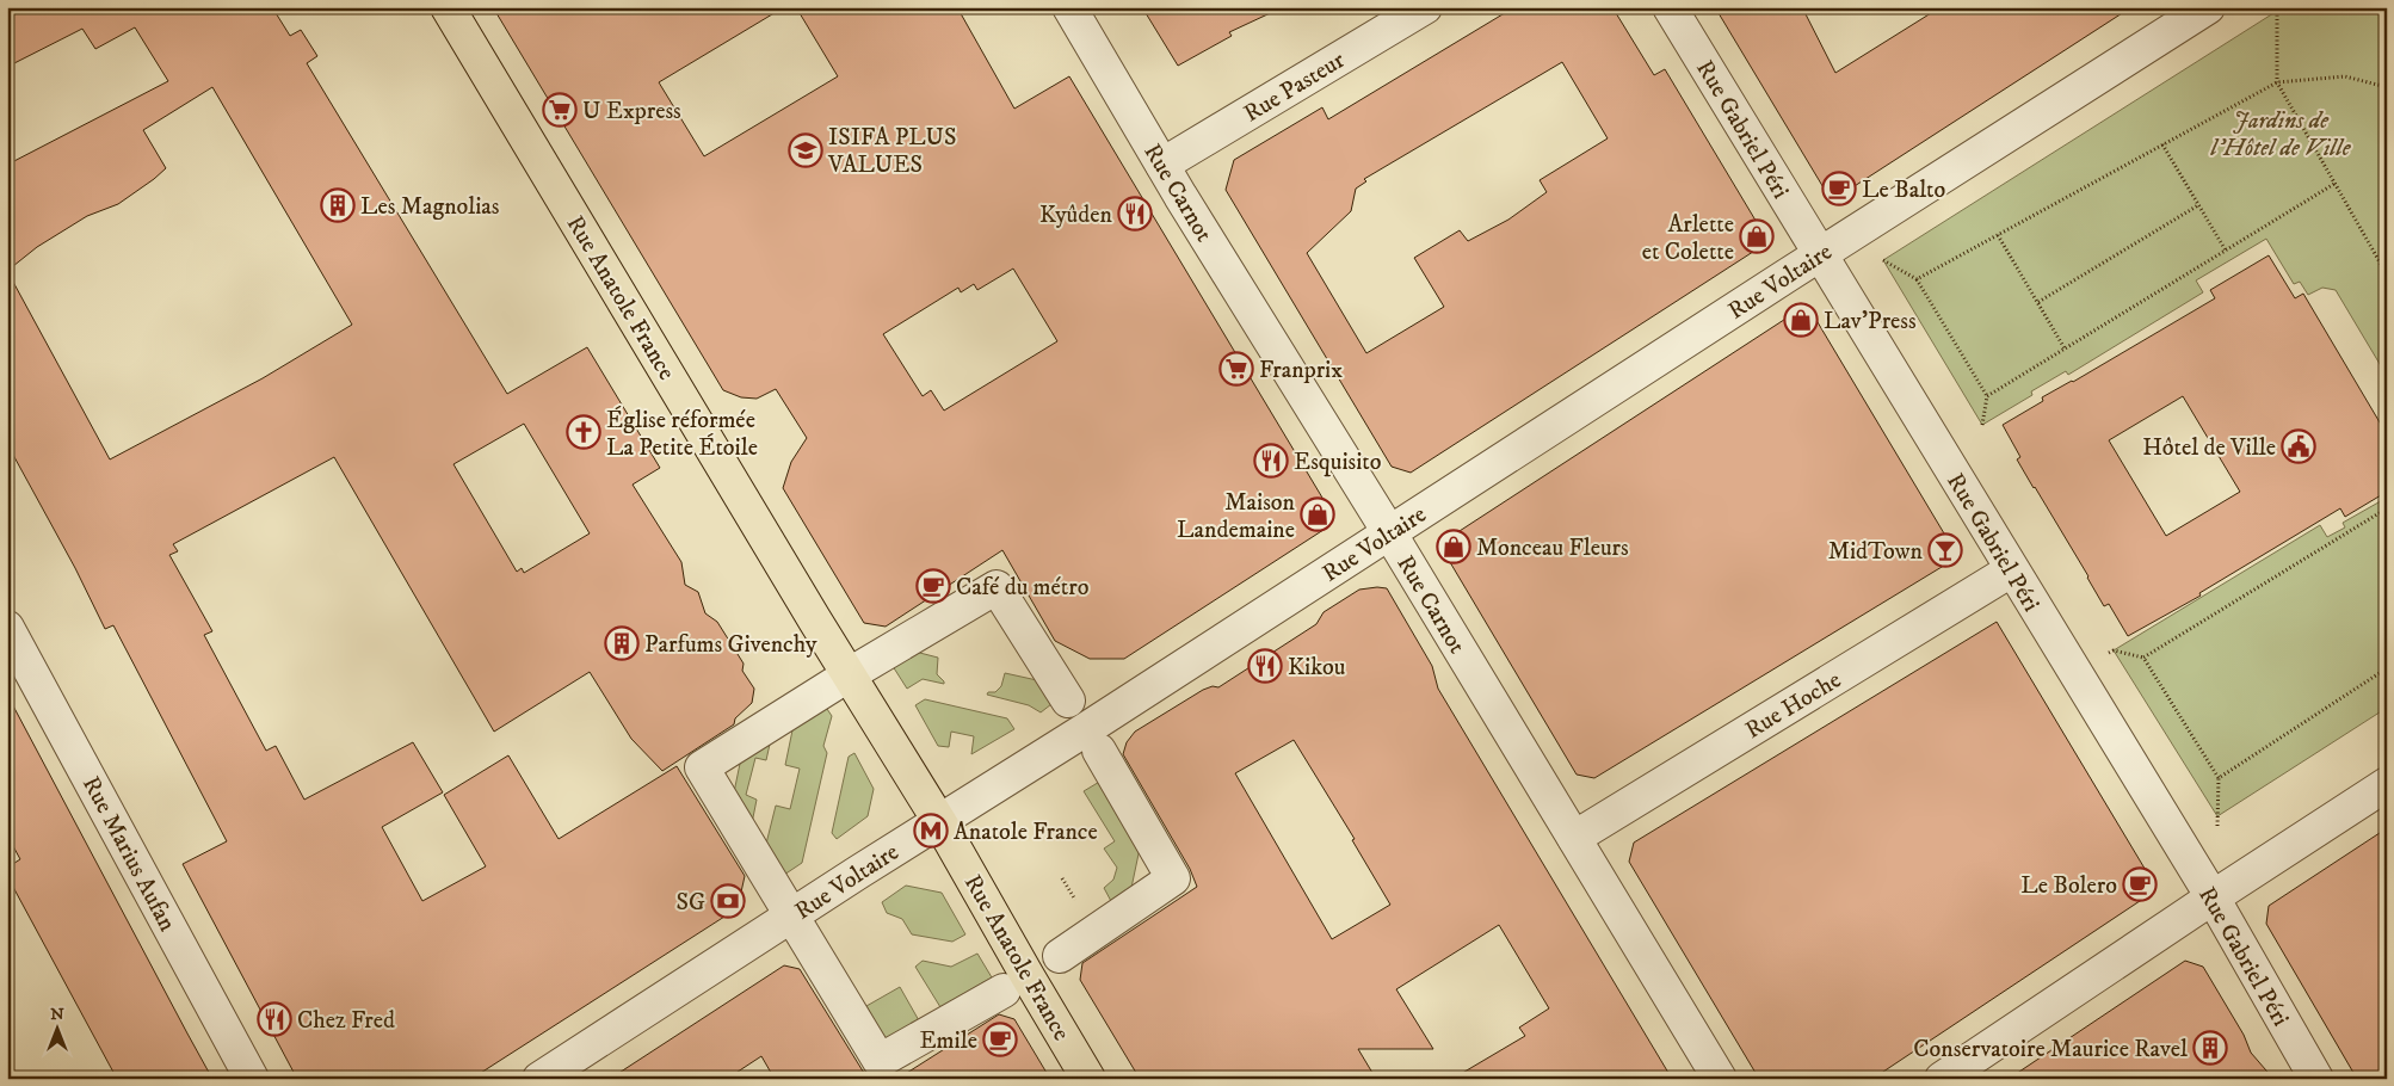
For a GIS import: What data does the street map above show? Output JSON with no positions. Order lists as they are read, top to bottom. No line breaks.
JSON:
{"streets":{"main road":["Rue Anatole France"],"street":["Rue Pasteur","Rue Gabriel Péri","Rue Carnot","Rue Voltaire","Rue Hoche","Rue Marius Aufan"]},"crossings":[["Rue Pasteur","Rue Carnot"],["Rue Gabriel Péri","Rue Voltaire"],["Rue Gabriel Péri","Rue Hoche"],["Rue Carnot","Rue Voltaire"],["Rue Carnot","Rue Hoche"],["Rue Voltaire","Rue Anatole France"]],"parks":["Jardins de l'Hôtel de Ville"],"places":{"supermarket":["U Express","Franprix"],"school or university":["ISIFA PLUS VALUES"],"cafe":["Le Balto","Café du métro","Le Bolero","Emile"],"building":["Les Magnolias","Parfums Givenchy","Conservatoire Maurice Ravel"],"restaurant":["Kyûden","Esquisito","Kikou","Chez Fred"],"shop":["Arlette et Colette","Lav'Press","Maison Landemaine","Monceau Fleurs"],"church":["Église réformée La Petite Étoile"],"public building":["Hôtel de Ville"],"bar":["MidTown"],"metro station":["Anatole France"],"bank":["SG"]},"north":"top"}
